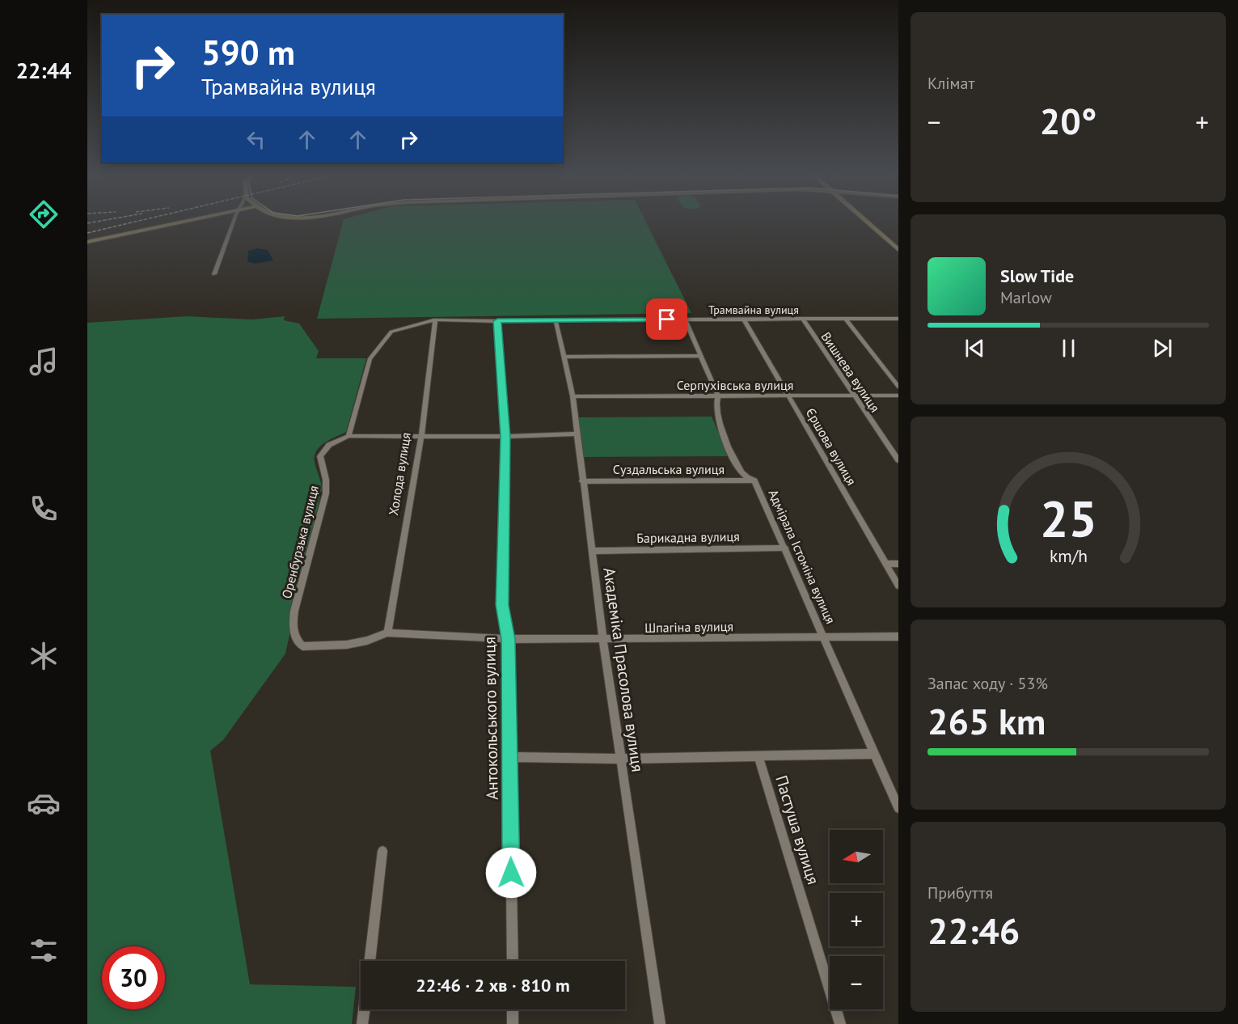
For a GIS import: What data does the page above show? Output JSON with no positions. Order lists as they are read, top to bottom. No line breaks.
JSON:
{"streets":{"street":["Трамвайна вулиця","Вишнева вулиця","Серпухівська вулиця","Єршова вулиця","Суздальська вулиця","Холода вулиця","Барикадна вулиця","Оренбурзька вулиця","Адмірала Істоміна вулиця","Шпагіна вулиця","Академіка Прасолова вулиця","Антокольського вулиця","Пастуша вулиця"]},"crossings":[["Трамвайна вулиця","Вишнева вулиця"],["Трамвайна вулиця","Єршова вулиця"],["Трамвайна вулиця","Холода вулиця"],["Трамвайна вулиця","Адмірала Істоміна вулиця"],["Трамвайна вулиця","Академіка Прасолова вулиця"],["Трамвайна вулиця","Антокольського вулиця"],["Вишнева вулиця","Серпухівська вулиця"],["Серпухівська вулиця","Єршова вулиця"],["Серпухівська вулиця","Адмірала Істоміна вулиця"],["Серпухівська вулиця","Академіка Прасолова вулиця"],["Суздальська вулиця","Адмірала Істоміна вулиця"],["Суздальська вулиця","Академіка Прасолова вулиця"],["Холода вулиця","Шпагіна вулиця"],["Барикадна вулиця","Адмірала Істоміна вулиця"],["Барикадна вулиця","Академіка Прасолова вулиця"],["Оренбурзька вулиця","Шпагіна вулиця"],["Адмірала Істоміна вулиця","Шпагіна вулиця"],["Шпагіна вулиця","Академіка Прасолова вулиця"],["Шпагіна вулиця","Антокольського вулиця"]],"north":"left","page":{"tabs":"22:44","tile":["Клімат",["Запас ходу · 53%","265 km"],["Прибуття","22:46"]],"turn":["590 m","Трамвайна вулиця"],"heat":["−","20°","+"],"song":["Slow Tide","Marlow"],"map_buttons":["+","−"],"limit":"30","trip":"22:46 · 2 хв · 810 m","gauge":["25","km/h"]}}
